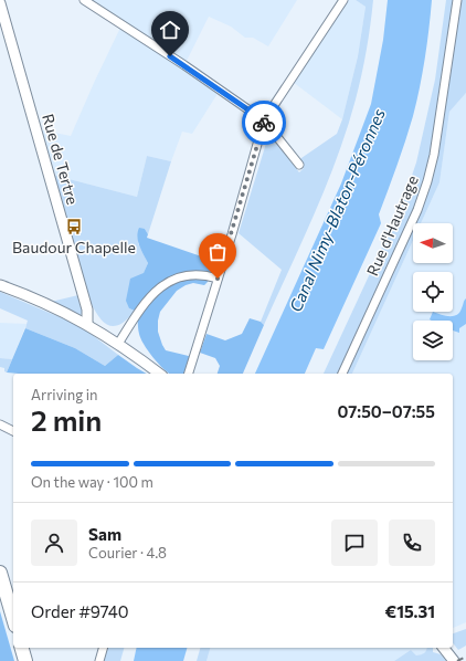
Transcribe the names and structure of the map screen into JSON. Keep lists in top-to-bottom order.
{
  "streets": {
    "street": ["Rue de Tertre", "Rue d'Hautrage"]
  },
  "water": ["Canal Nimy-Blaton-Péronnes"],
  "places": {
    "bus stop": ["Baudour Chapelle"]
  },
  "north": "left",
  "page": {
    "heading": ["2 min", "Arriving in", "07:50–07:55"],
    "panel": [
      "Sam",
      "Courier · 4.8",
      "Order #9740",
      "€15.31"
    ],
    "bar": "On the way · 100 m"
  }
}
